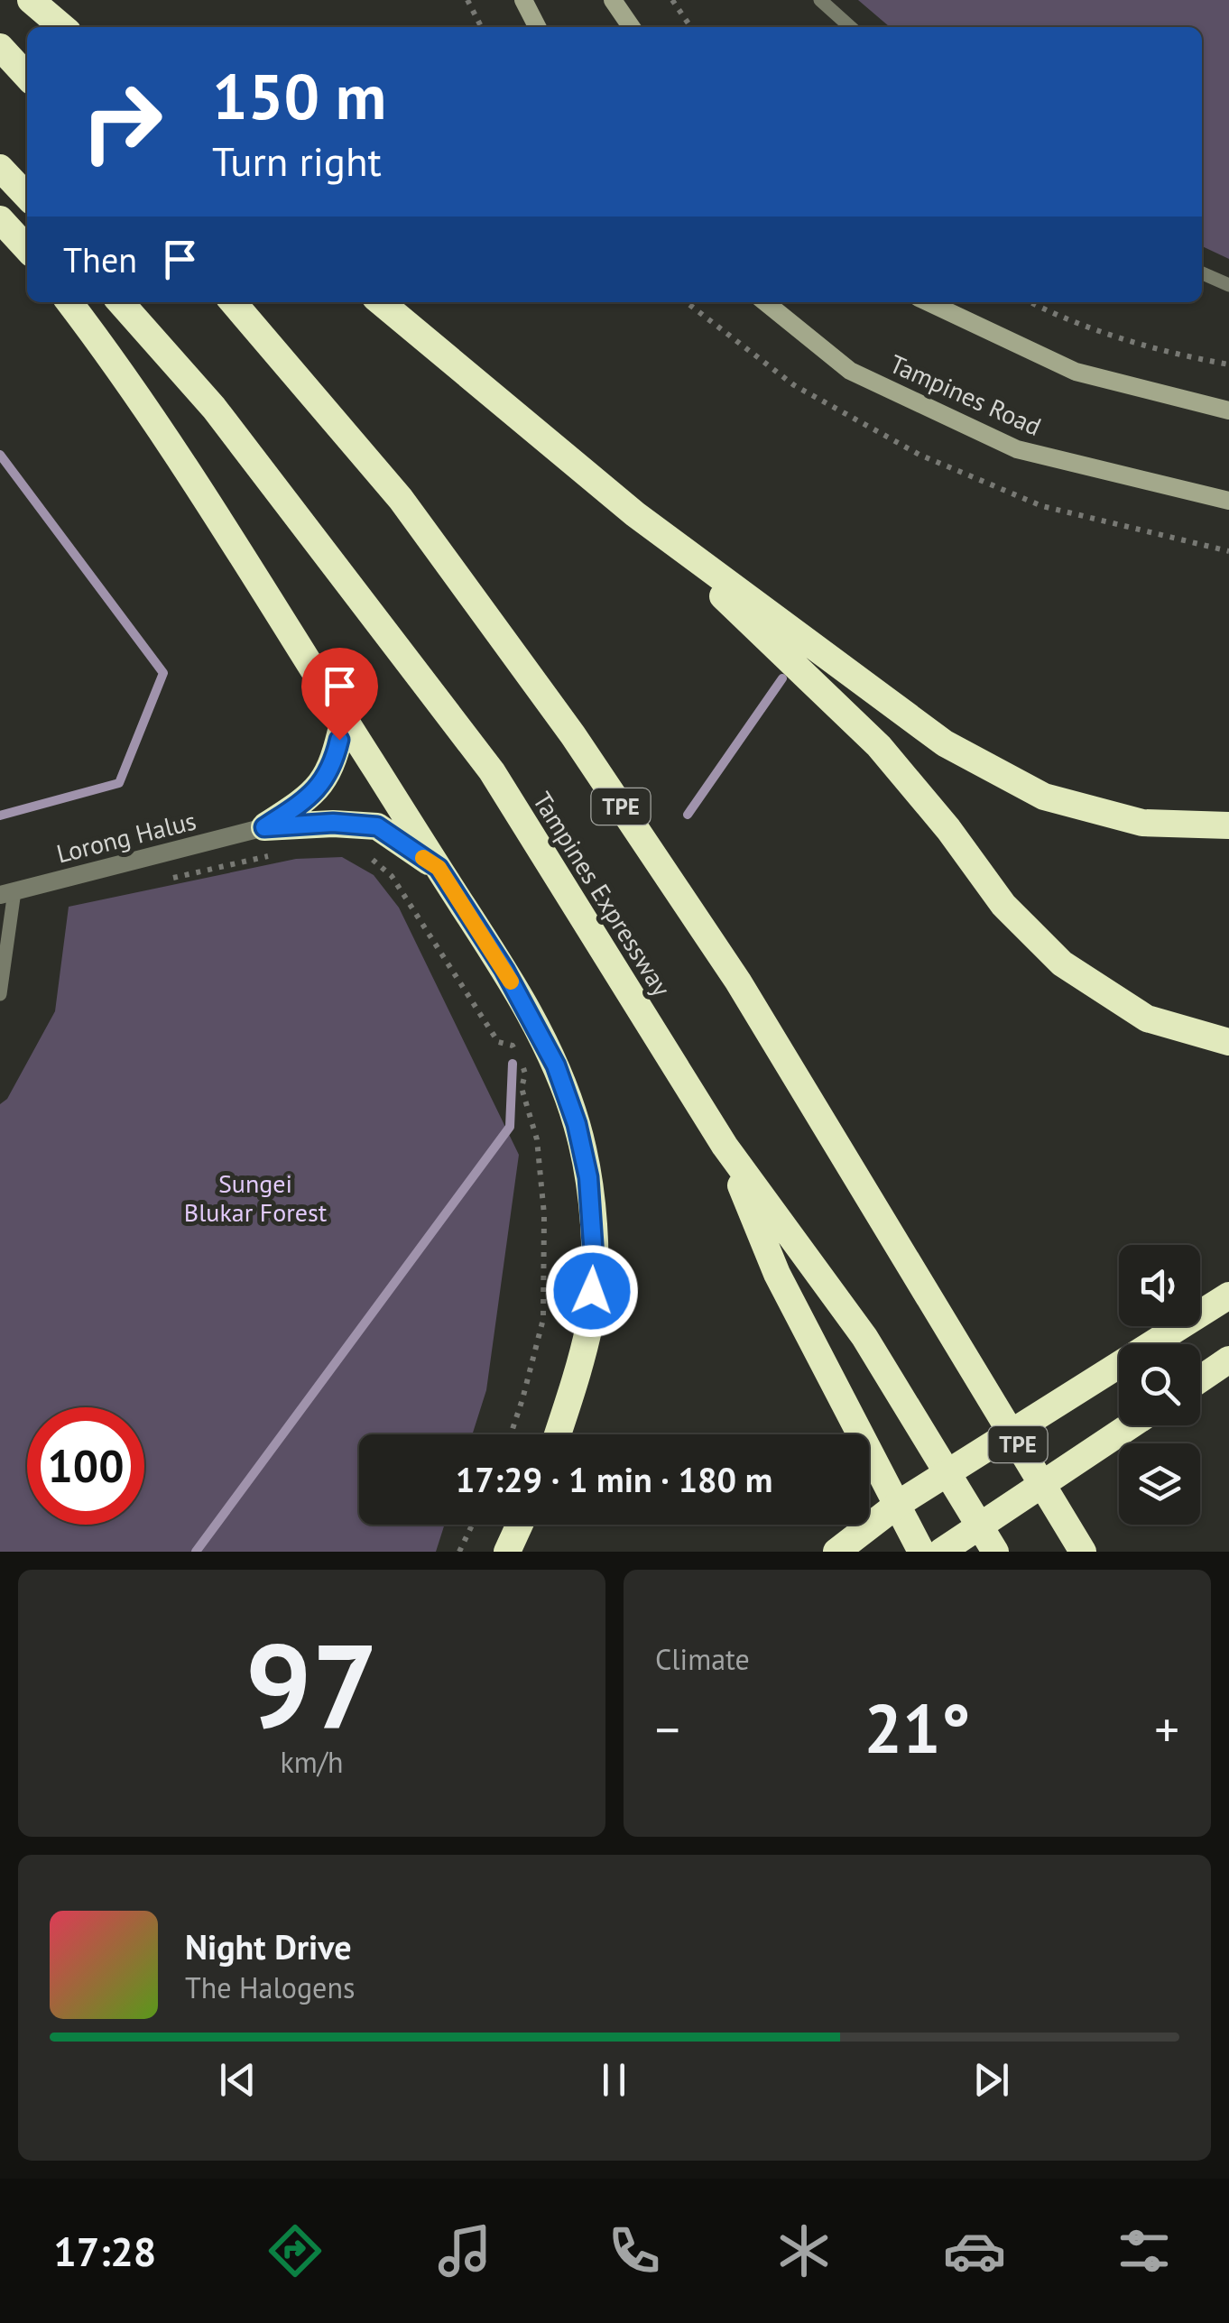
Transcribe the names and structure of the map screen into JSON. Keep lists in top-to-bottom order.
{
  "streets": {
    "highway": ["TPE", "Tampines Expressway"],
    "main road": ["Tampines Road"],
    "street": ["Lorong Halus"]
  },
  "parks": ["Sungei Blukar Forest"],
  "page": {
    "turn": ["150 m", "Turn right"],
    "then": "Then",
    "limit": "100",
    "trip": "17:29 · 1 min · 180 m",
    "tile": [
      ["97", "km/h"],
      "Climate"
    ],
    "heat": ["−", "21°", "+"],
    "song": ["Night Drive", "The Halogens"],
    "tabs": "17:28"
  }
}
